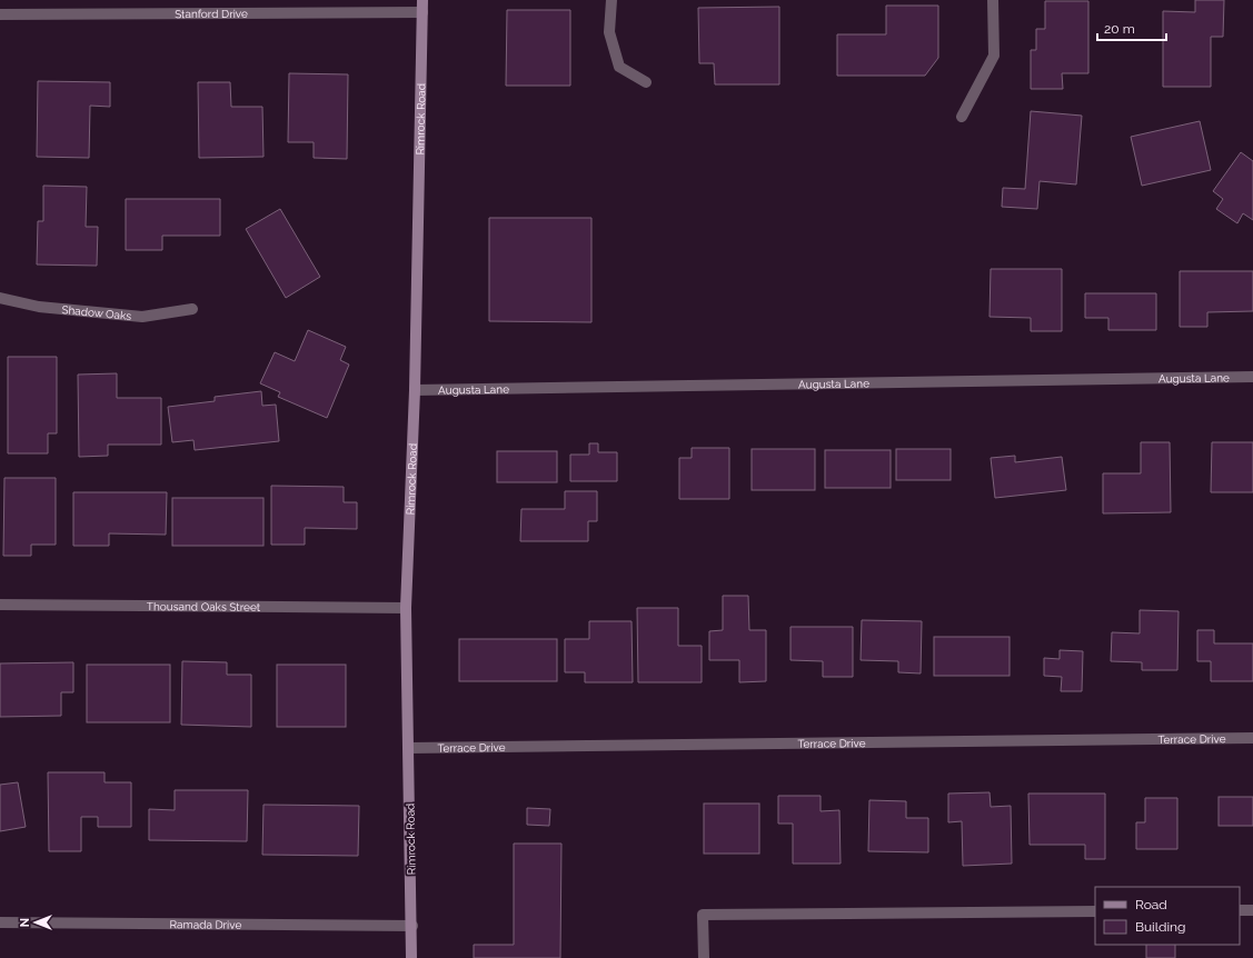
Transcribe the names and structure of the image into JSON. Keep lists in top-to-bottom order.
{
  "streets": {
    "main road": ["Rimrock Road"],
    "street": [
      "Stanford Drive",
      "Shadow Oaks",
      "Augusta Lane",
      "Thousand Oaks Street",
      "Terrace Drive",
      "Ramada Drive"
    ]
  },
  "crossings": [
    ["Stanford Drive", "Rimrock Road"],
    ["Rimrock Road", "Augusta Lane"],
    ["Rimrock Road", "Thousand Oaks Street"],
    ["Rimrock Road", "Terrace Drive"],
    ["Rimrock Road", "Ramada Drive"]
  ],
  "legend": ["Road", "Building"],
  "scale_bar": "20 m",
  "north": "left"
}
